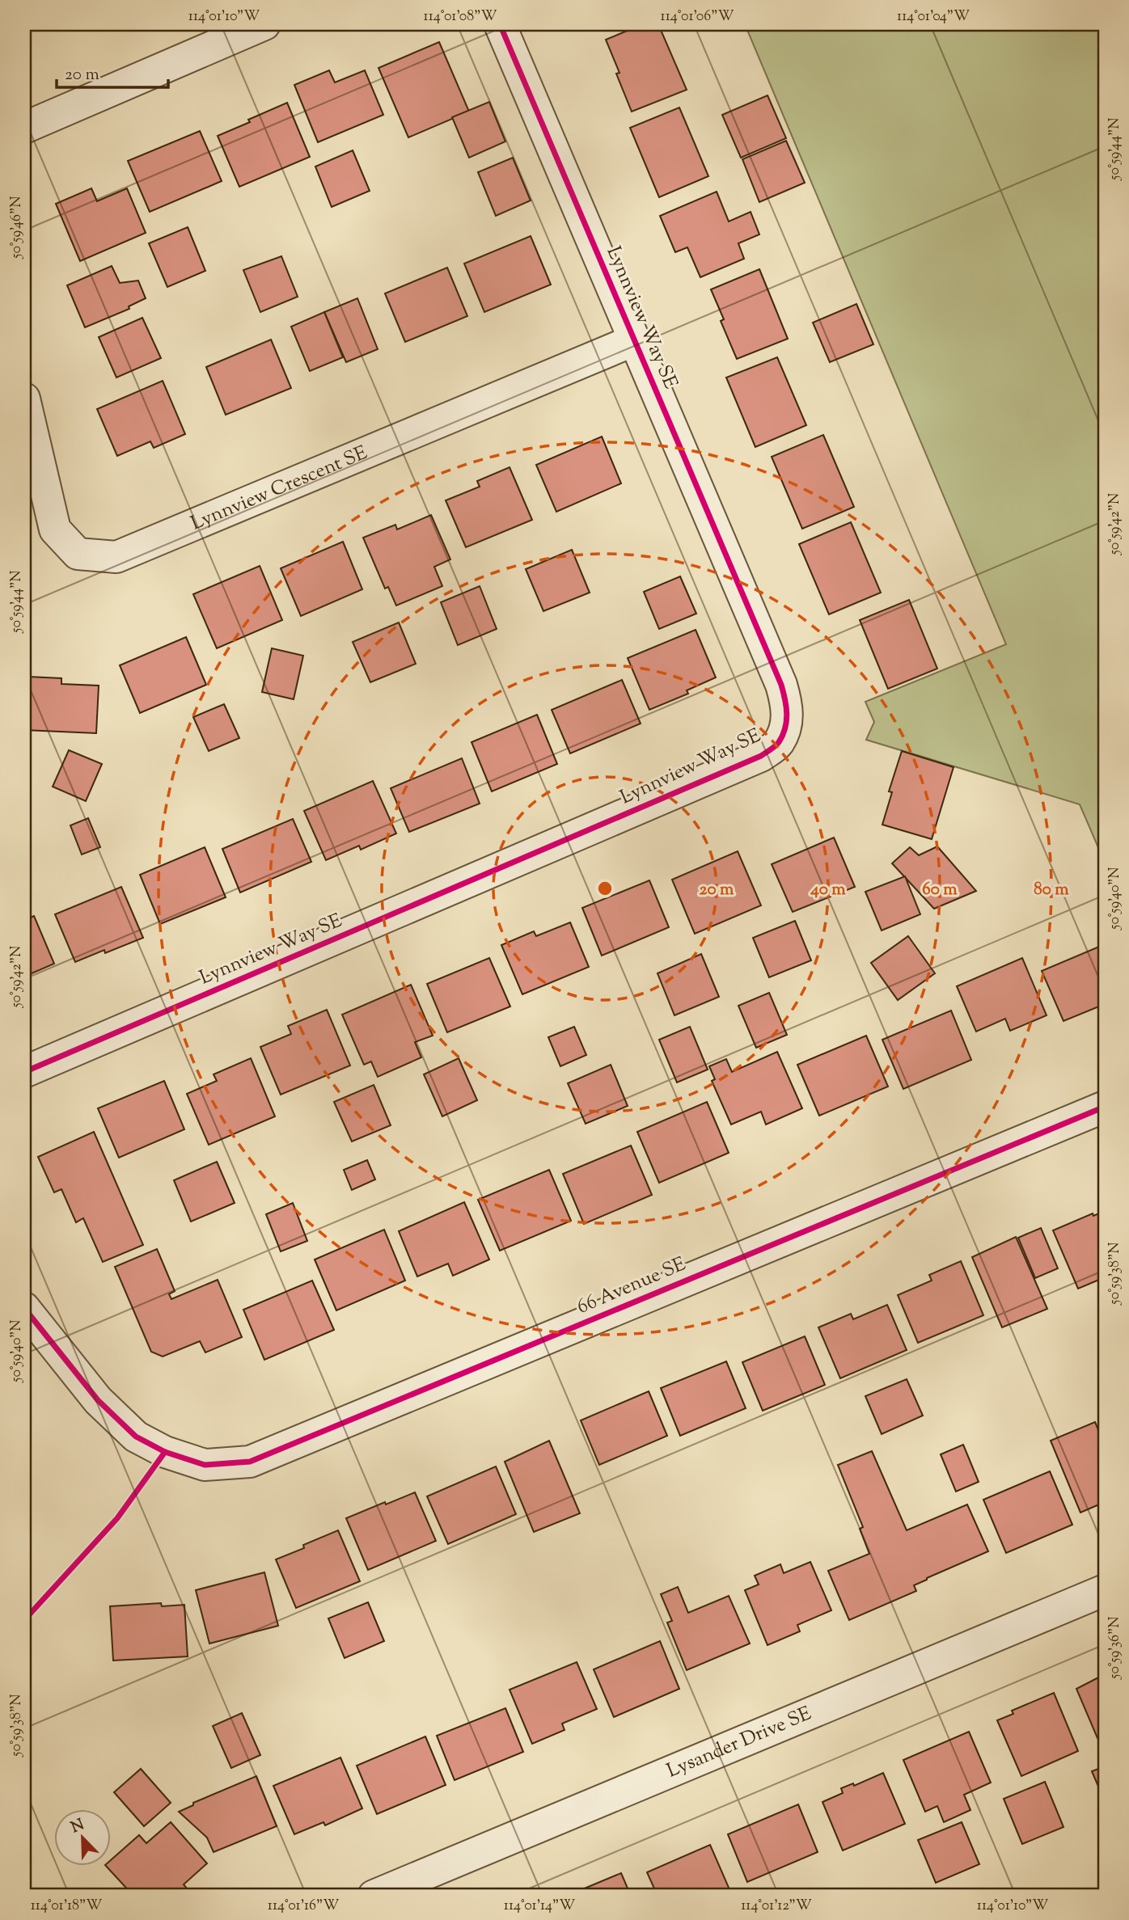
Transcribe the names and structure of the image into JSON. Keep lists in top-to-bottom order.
{
  "streets": {
    "street": [
      "Lynnview Way SE",
      "Lynnview Crescent SE",
      "66 Avenue SE",
      "Lysander Drive SE"
    ]
  },
  "crossings": [
    ["Lynnview Way SE", "Lynnview Crescent SE"]
  ],
  "scale_bar": "20 m",
  "north": "top left",
  "coordinates": [
    "114°01'10\"W",
    "114°01'08\"W",
    "114°01'06\"W",
    "114°01'04\"W",
    "50°59'44\"N",
    "50°59'46\"N",
    "50°59'42\"N",
    "50°59'40\"N",
    "50°59'38\"N",
    "50°59'36\"N",
    "114°01'18\"W",
    "114°01'16\"W",
    "114°01'14\"W",
    "114°01'12\"W"
  ],
  "rings": [
    "20 m",
    "40 m",
    "60 m",
    "80 m"
  ]
}
